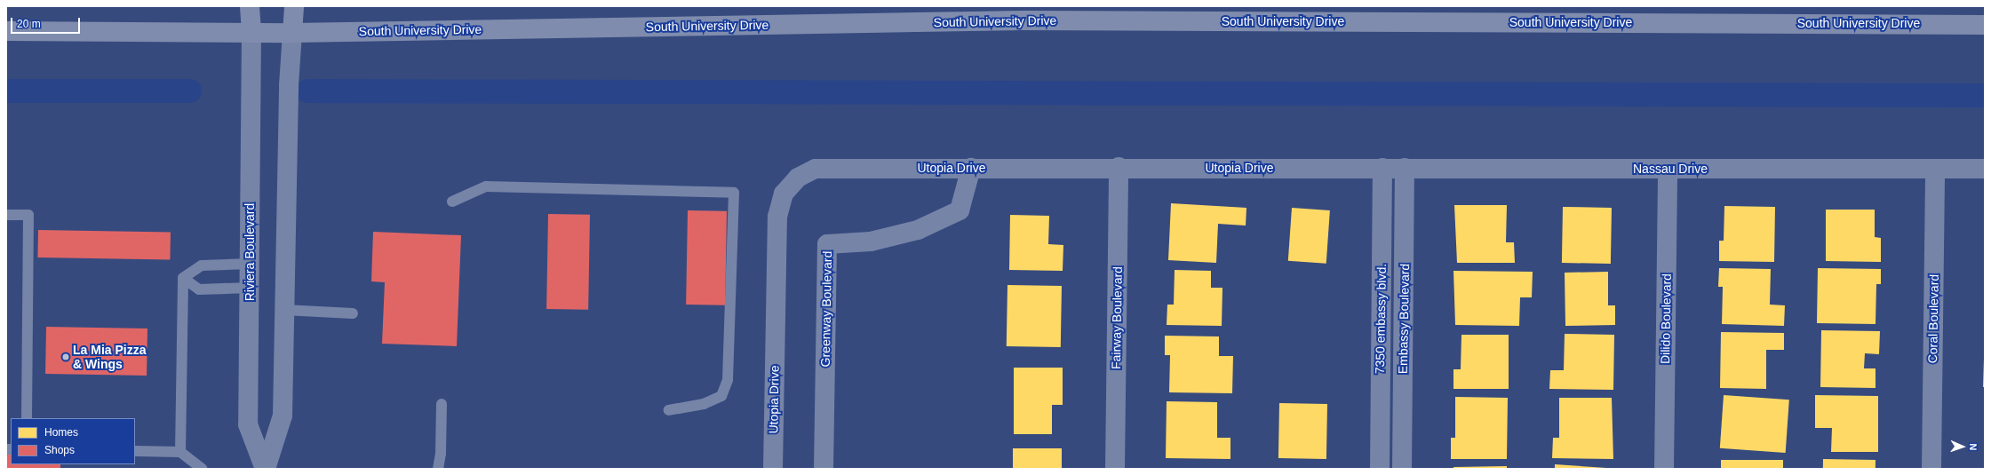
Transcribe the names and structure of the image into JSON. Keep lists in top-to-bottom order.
{
  "streets": {
    "main road": ["South University Drive"],
    "street": [
      "Utopia Drive",
      "Nassau Drive",
      "Riviera Boulevard",
      "Greenway Boulevard",
      "Fairway Boulevard",
      "7350 embassy blvd.",
      "Embassy Boulevard",
      "Dilido Boulevard",
      "Coral Boulevard"
    ]
  },
  "crossings": [
    ["South University Drive", "Riviera Boulevard"],
    ["Utopia Drive", "Nassau Drive"],
    ["Utopia Drive", "Greenway Boulevard"],
    ["Utopia Drive", "Fairway Boulevard"],
    ["Utopia Drive", "7350 embassy blvd."],
    ["Utopia Drive", "Embassy Boulevard"],
    ["Nassau Drive", "Embassy Boulevard"],
    ["Nassau Drive", "Dilido Boulevard"],
    ["Nassau Drive", "Coral Boulevard"]
  ],
  "places": ["La Mia Pizza & Wings"],
  "legend": ["Homes", "Shops"],
  "scale_bar": "20 m",
  "north": "right"
}
